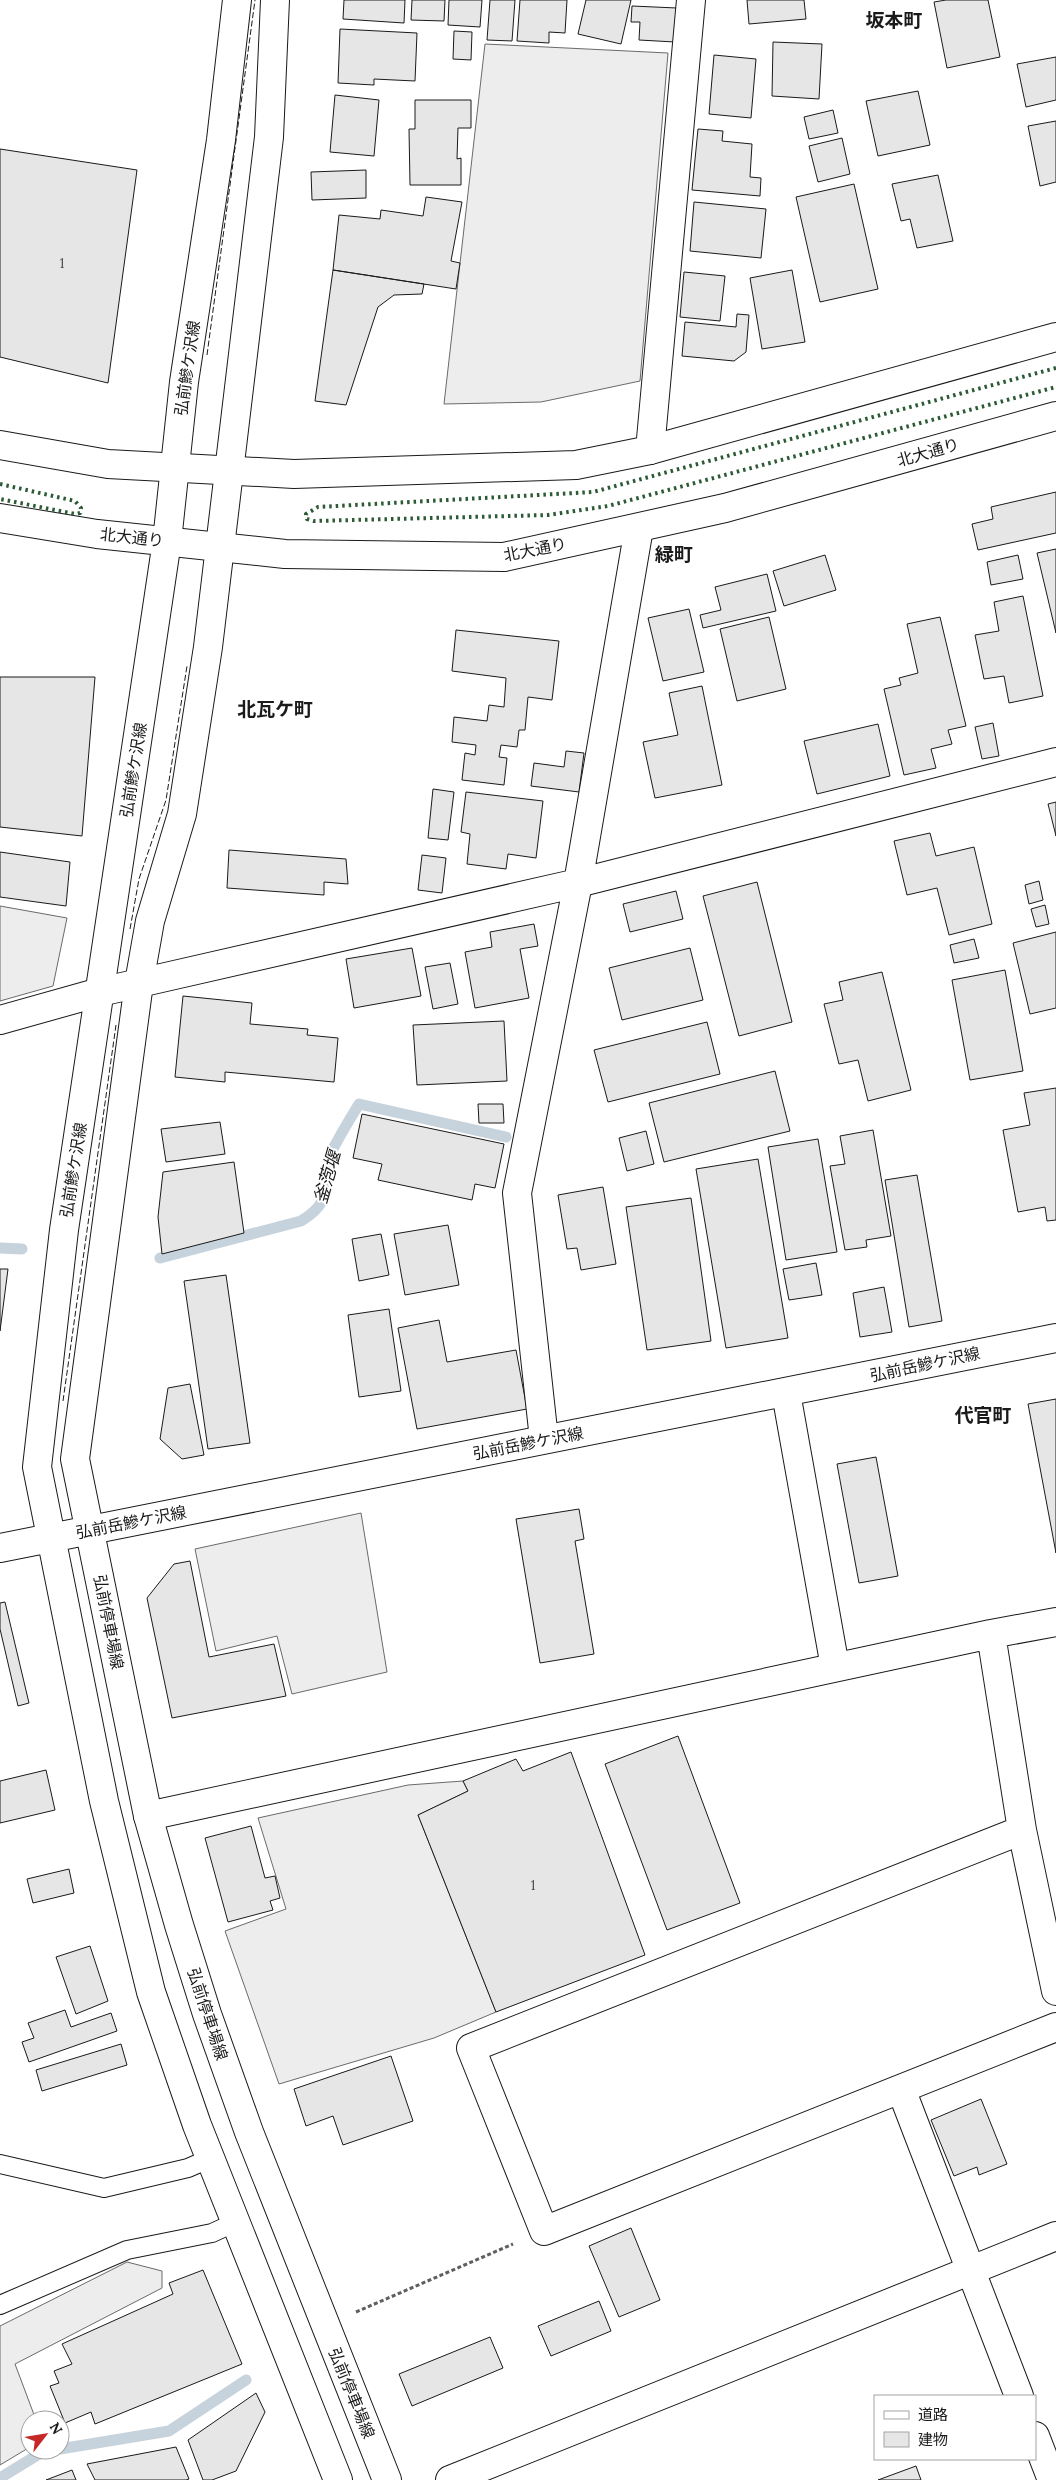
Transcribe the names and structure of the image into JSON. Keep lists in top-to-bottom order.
{
  "streets": {
    "street": [
      "弘前鰺ケ沢線",
      "北大通り",
      "弘前岳鰺ケ沢線",
      "弘前停車場線"
    ]
  },
  "crossings": [
    ["弘前鰺ケ沢線", "北大通り"],
    ["弘前鰺ケ沢線", "弘前岳鰺ケ沢線"],
    ["弘前岳鰺ケ沢線", "弘前停車場線"]
  ],
  "districts": [
    "坂本町",
    "緑町",
    "北瓦ケ町",
    "代官町"
  ],
  "water": ["釜萢堰"],
  "house_numbers": ["1", "1"],
  "legend": ["道路", "建物"],
  "north": "top right"
}
